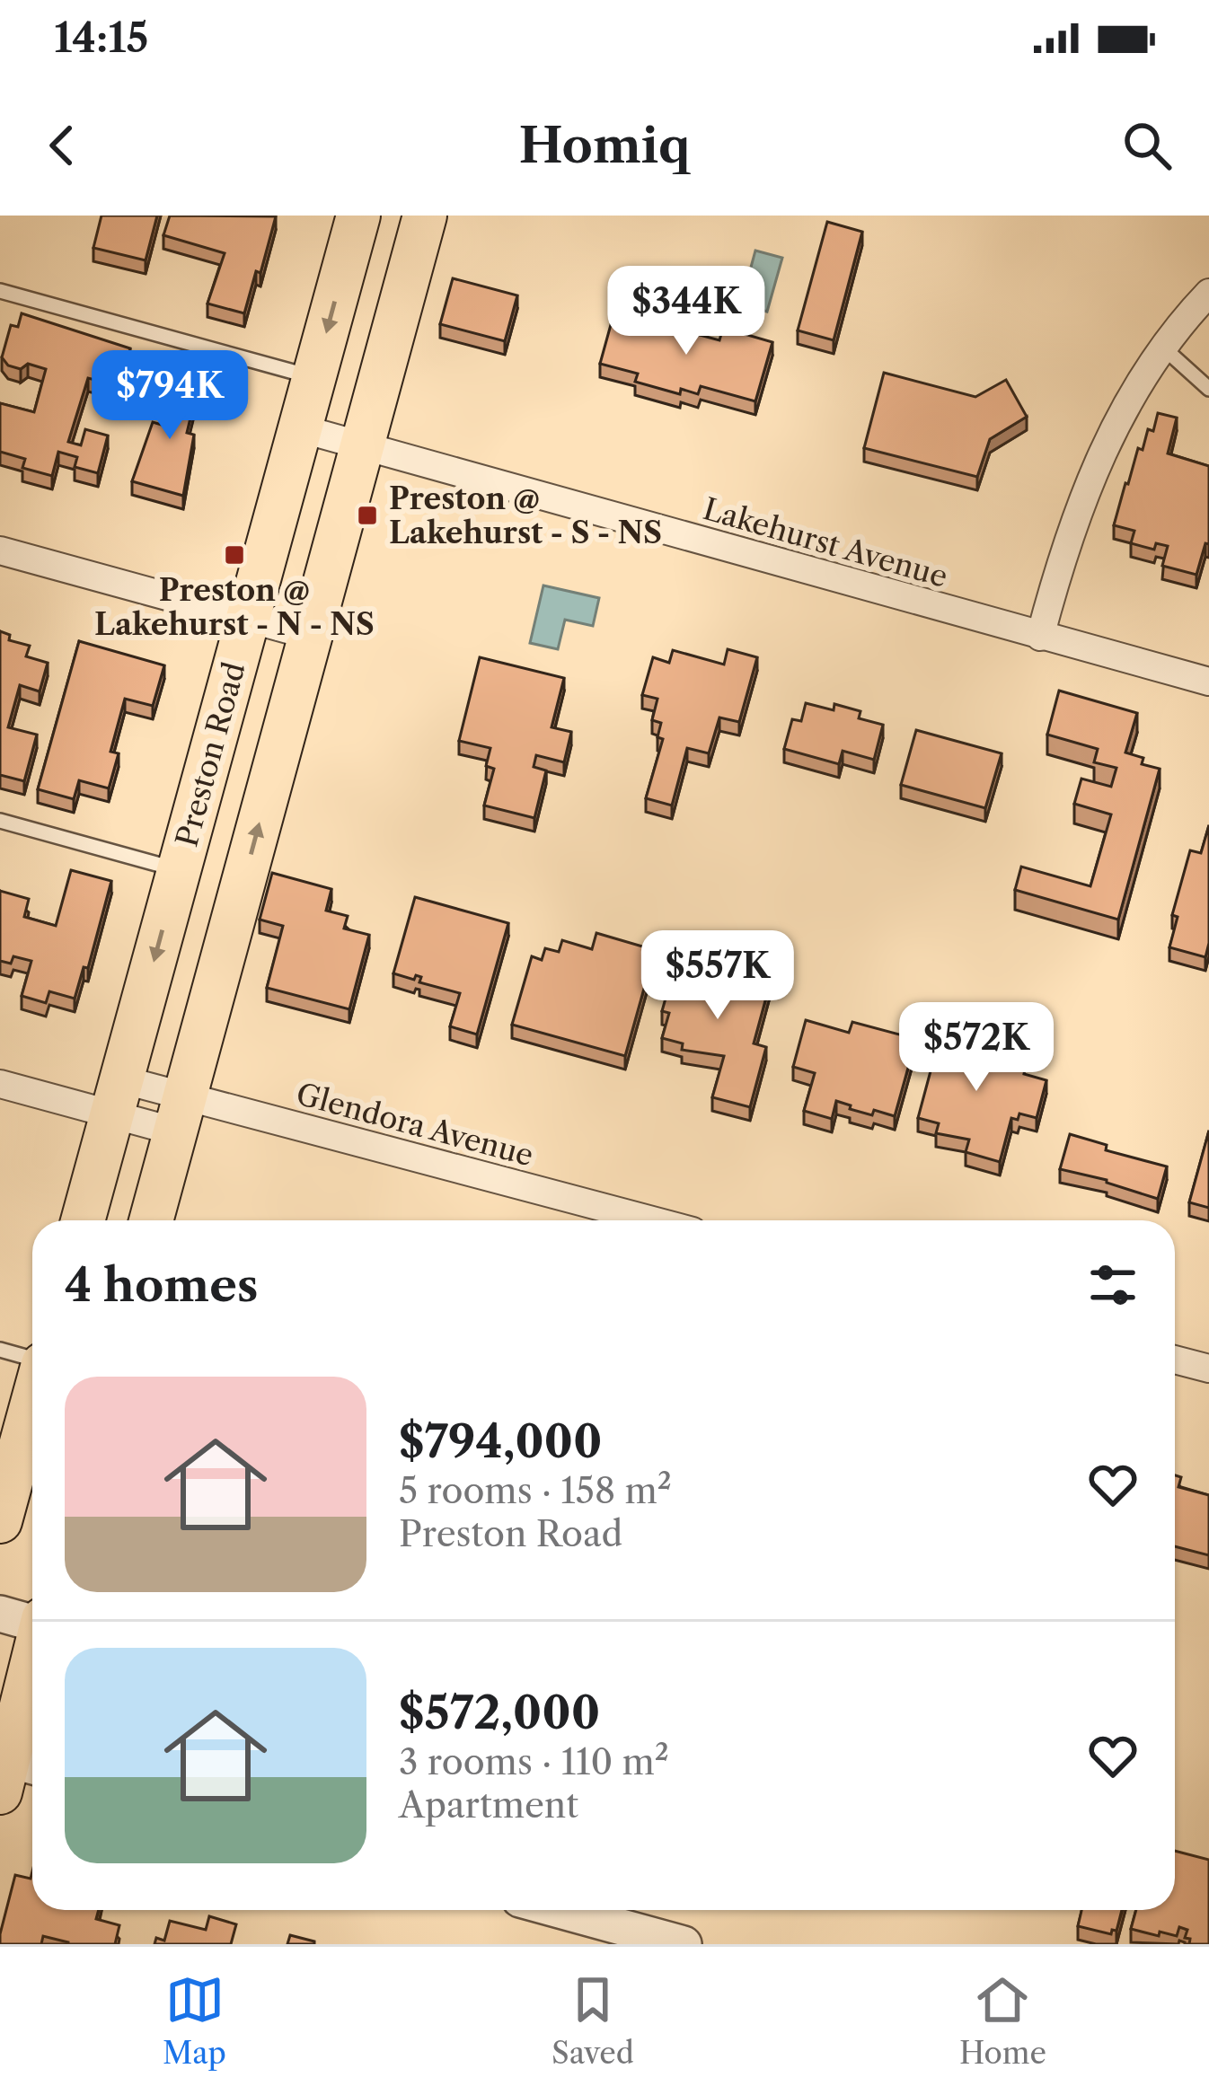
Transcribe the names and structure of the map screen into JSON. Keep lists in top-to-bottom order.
{
  "streets": {
    "main road": ["Preston Road"],
    "street": ["Lakehurst Avenue", "Glendora Avenue"]
  },
  "crossings": [
    ["Lakehurst Avenue", "Preston Road"],
    ["Preston Road", "Glendora Avenue"]
  ],
  "places": {
    "transit": ["Preston @ Lakehurst - S - NS", "Preston @ Lakehurst - N - NS"]
  },
  "page": {
    "status": "14:15",
    "header": "Homiq",
    "price": [
      "$344K",
      "$794K",
      "$557K",
      "$572K"
    ],
    "heading": "4 homes",
    "list": [
      {
        "name": "$794,000",
        "note": "5 rooms · 158 m² · Preston Road"
      },
      {
        "name": "$572,000",
        "note": "3 rooms · 110 m² · Apartment"
      }
    ],
    "tabs": ["Map", "Saved", "Home"]
  }
}
